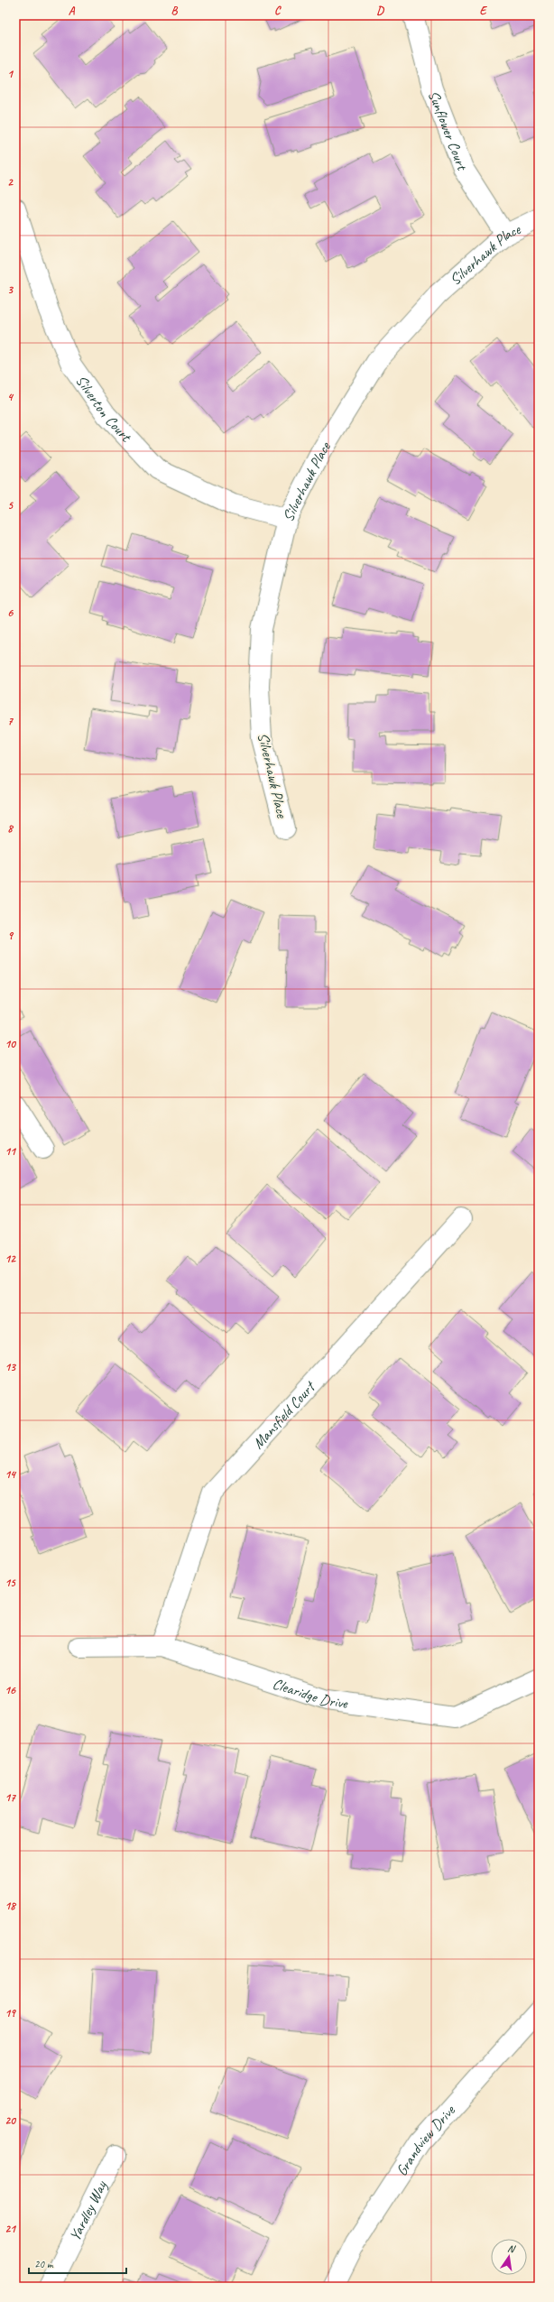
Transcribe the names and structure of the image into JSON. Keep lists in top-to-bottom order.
{
  "streets": {
    "street": [
      "Sunflower Court",
      "Silverhawk Place",
      "Silverton Court",
      "Mansfield Court",
      "Clearidge Drive",
      "Grandview Drive",
      "Yardley Way"
    ]
  },
  "crossings": [
    ["Sunflower Court", "Silverhawk Place"],
    ["Silverhawk Place", "Silverton Court"],
    ["Mansfield Court", "Clearidge Drive"]
  ],
  "scale_bar": "20 m",
  "north": "top",
  "grid": {
    "columns": [
      "A",
      "B",
      "C",
      "D",
      "E"
    ],
    "rows": [
      "1",
      "2",
      "3",
      "4",
      "5",
      "6",
      "7",
      "8",
      "9",
      "10",
      "11",
      "12",
      "13",
      "14",
      "15",
      "16",
      "17",
      "18",
      "19",
      "20",
      "21"
    ]
  }
}
